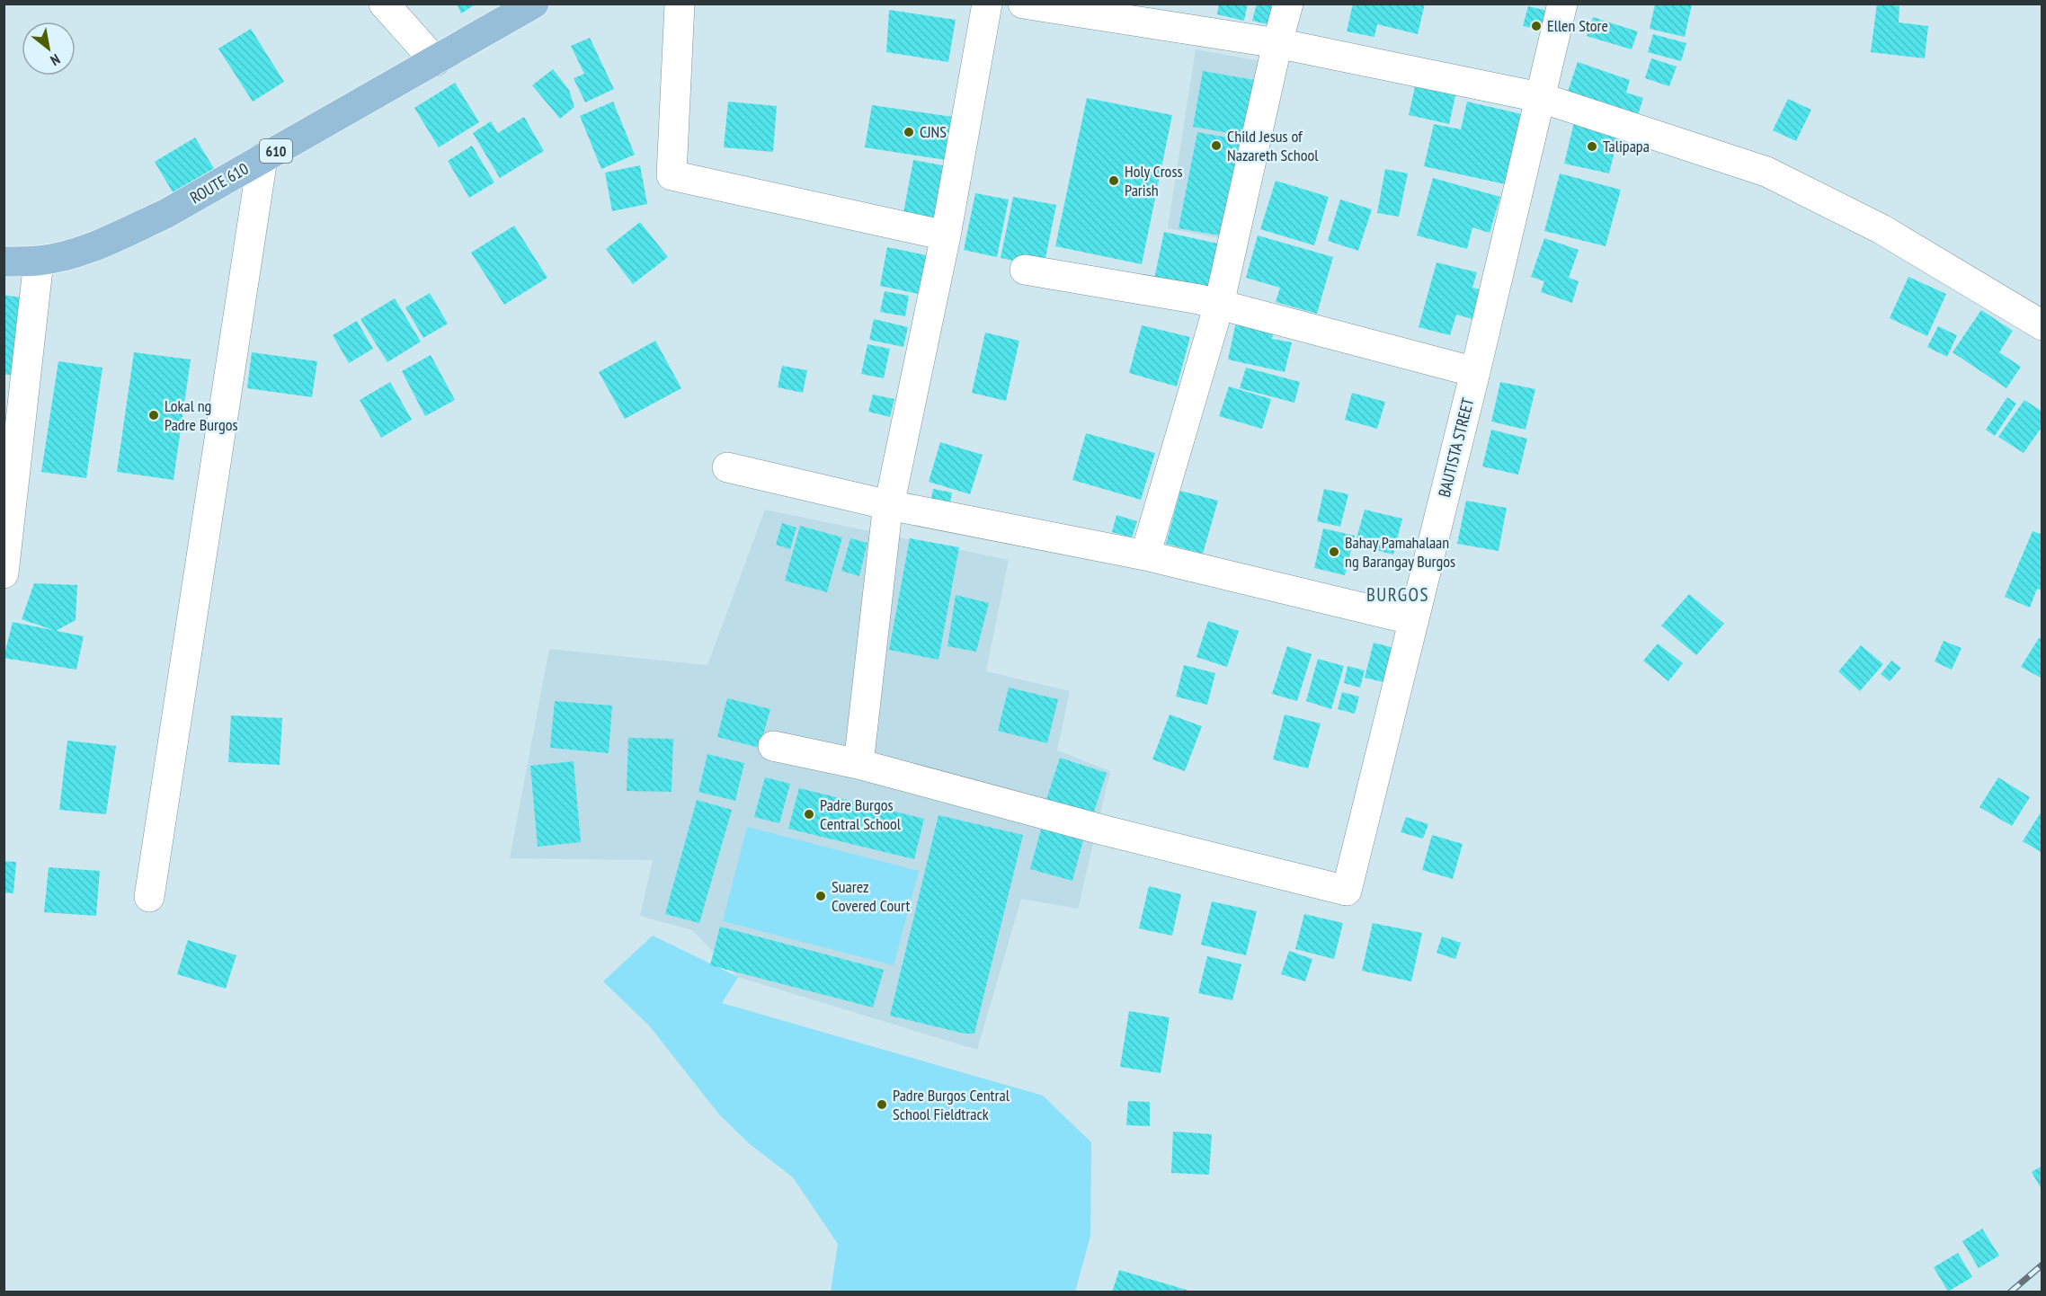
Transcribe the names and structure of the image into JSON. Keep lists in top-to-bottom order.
{
  "streets": {
    "main road": ["610", "ROUTE 610"],
    "street": ["BAUTISTA STREET"]
  },
  "districts": ["BURGOS"],
  "places": [
    "Ellen Store",
    "CJNS",
    "Child Jesus of Nazareth School",
    "Talipapa",
    "Holy Cross Parish",
    "Lokal ng Padre Burgos",
    "Bahay Pamahalaan ng Barangay Burgos",
    "Padre Burgos Central School",
    "Suarez Covered Court",
    "Padre Burgos Central School Fieldtrack"
  ],
  "north": "bottom right"
}
